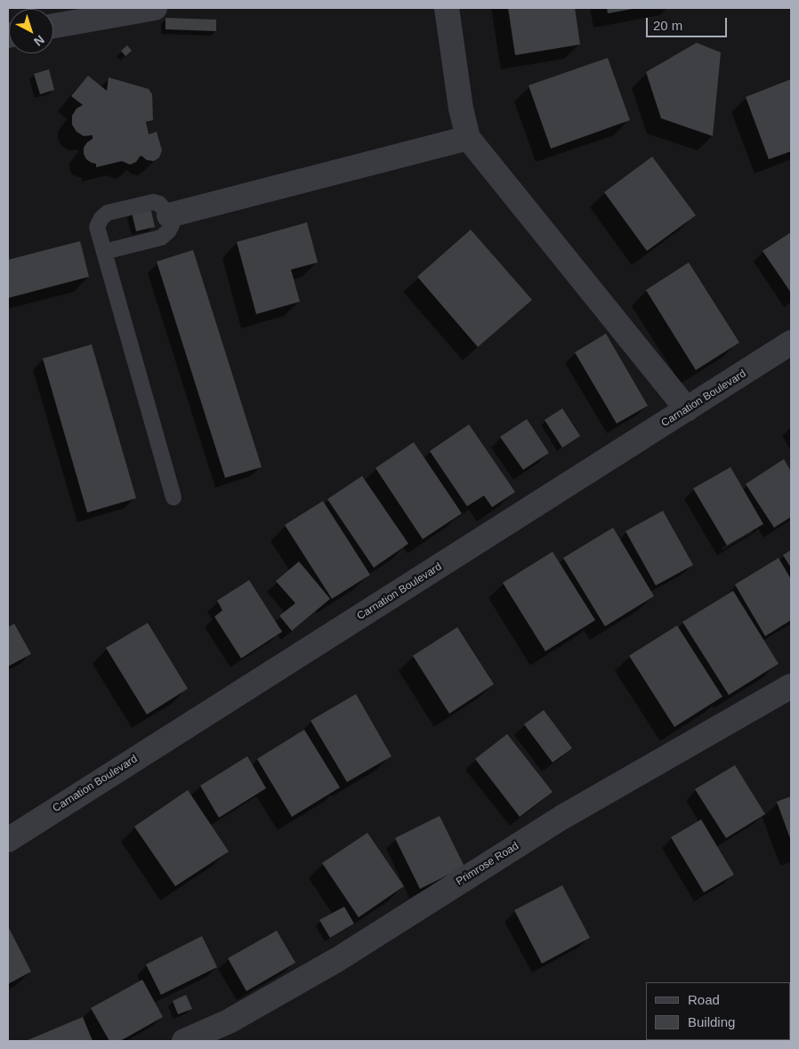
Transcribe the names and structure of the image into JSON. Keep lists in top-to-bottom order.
{
  "streets": {
    "street": ["Carnation Boulevard", "Primrose Road"]
  },
  "legend": ["Road", "Building"],
  "scale_bar": "20 m",
  "north": "bottom right"
}
